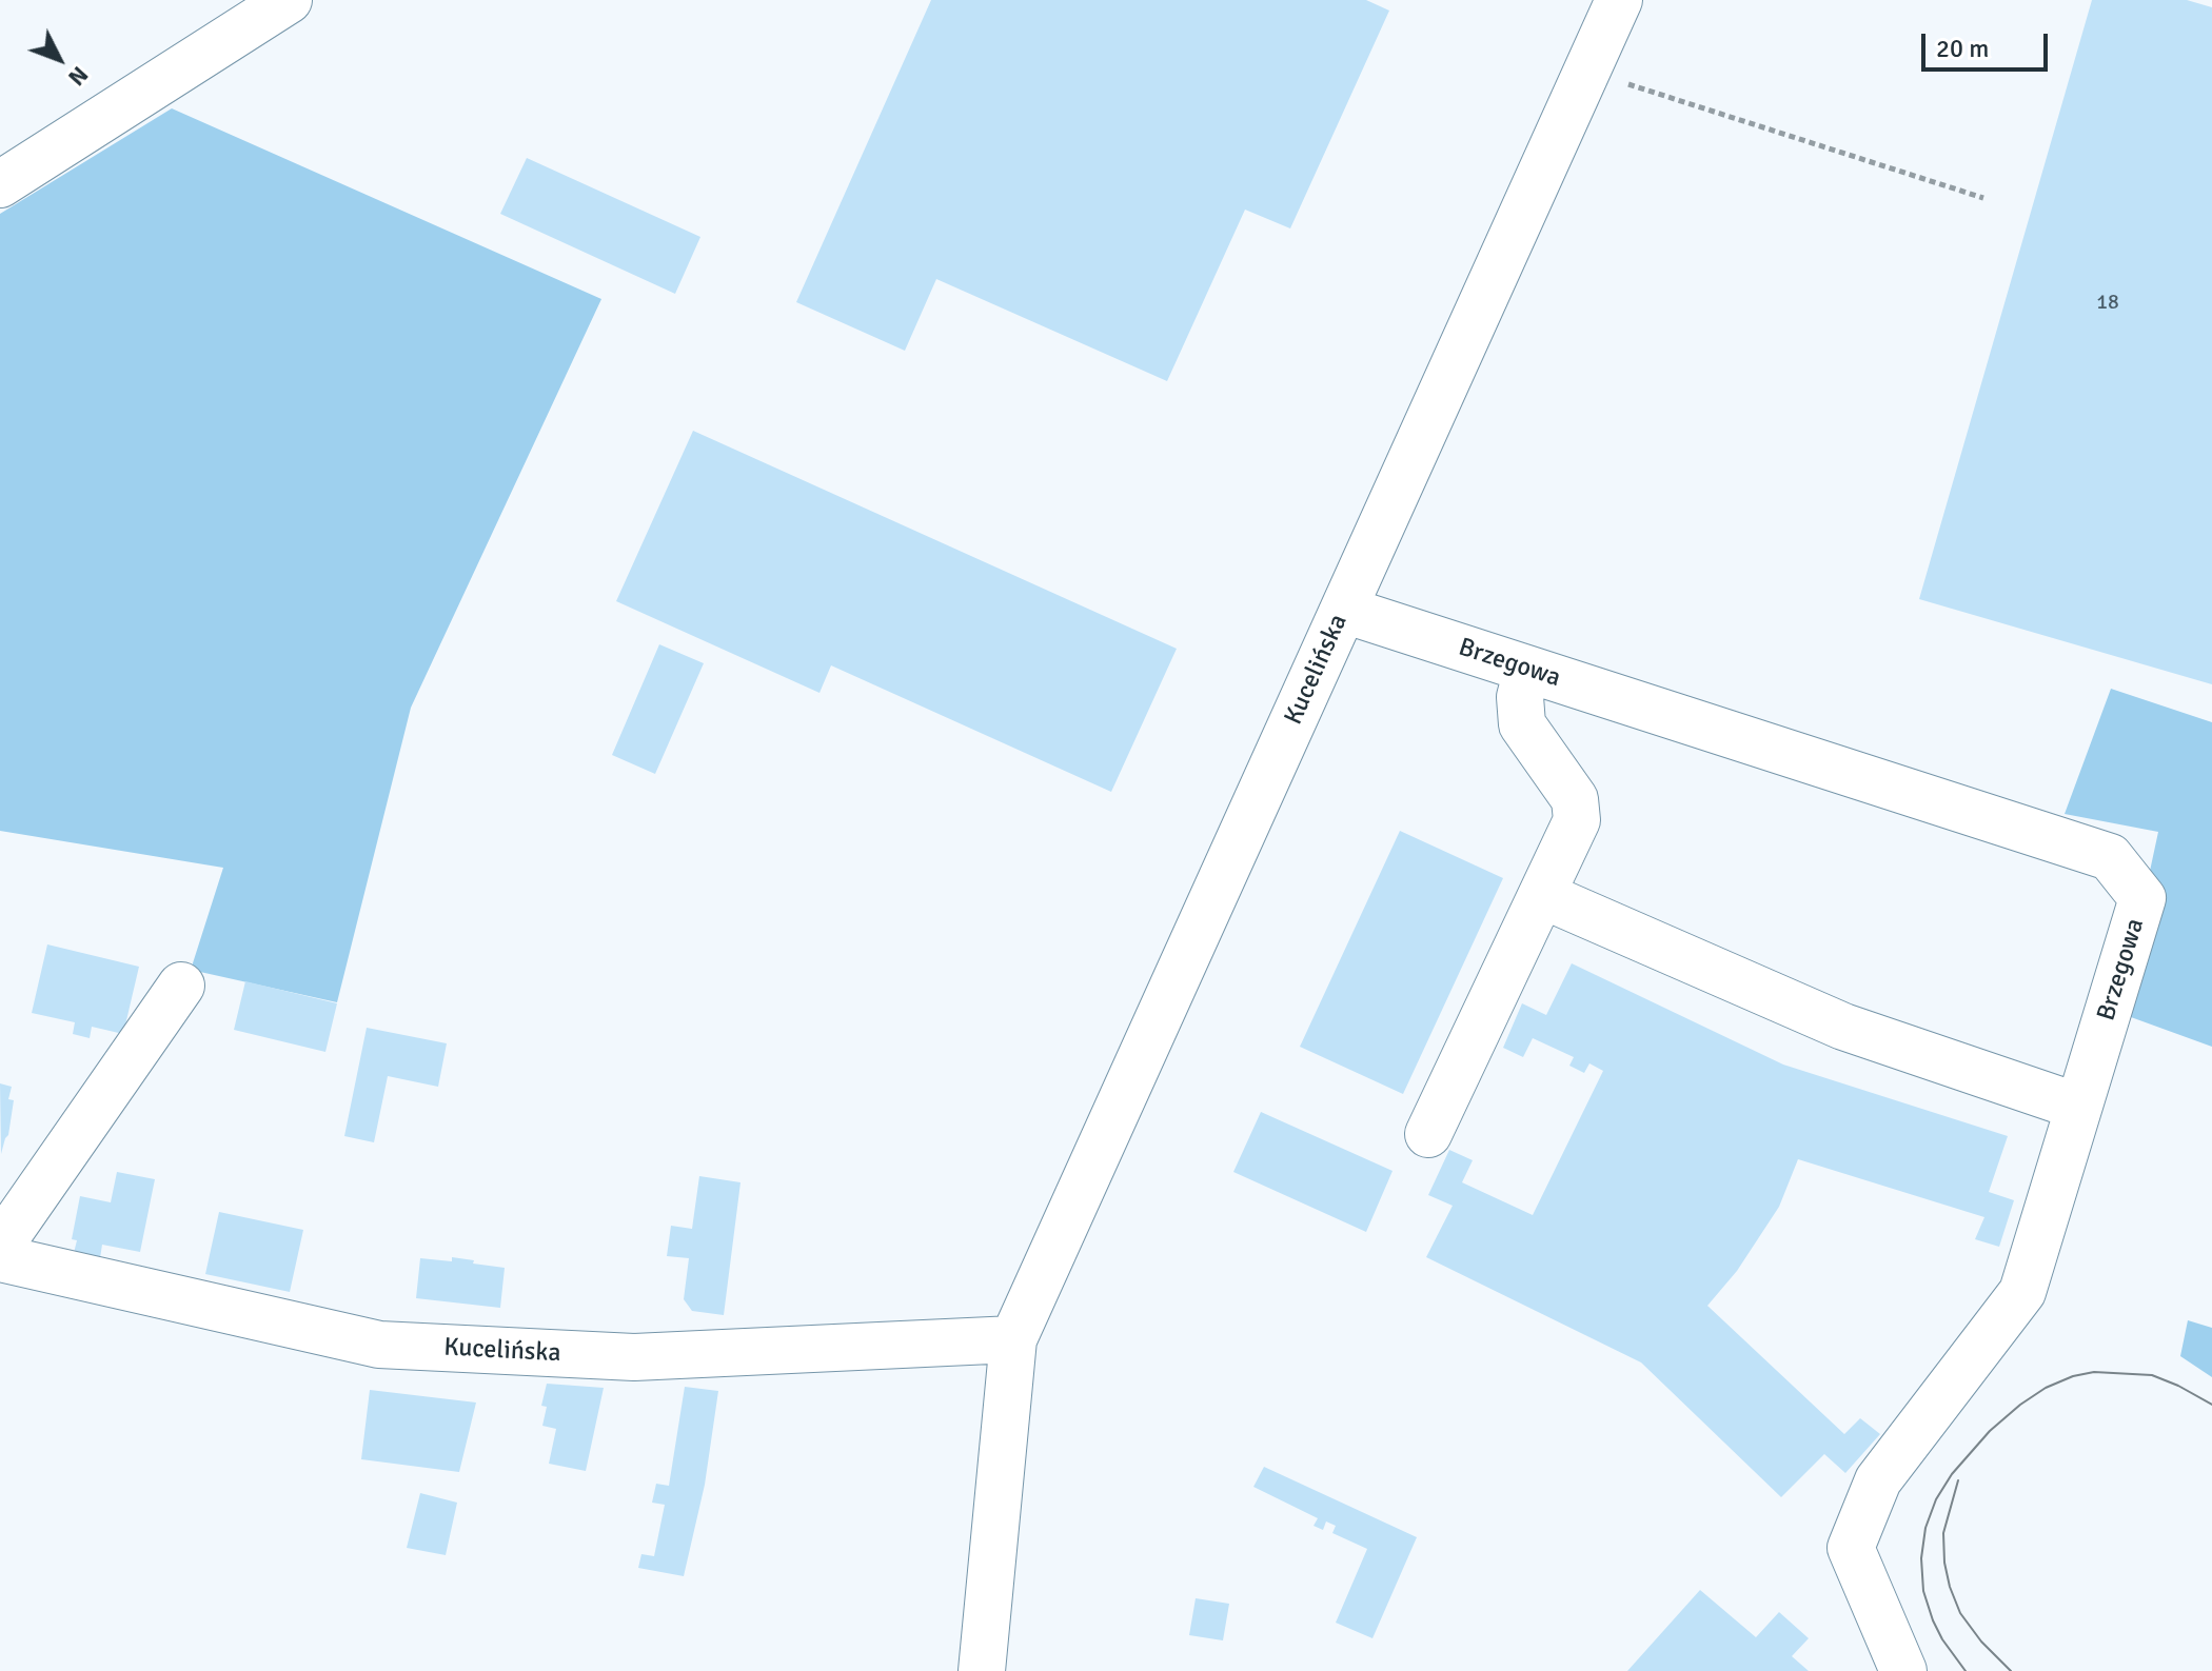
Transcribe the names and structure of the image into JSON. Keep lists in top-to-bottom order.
{
  "streets": {
    "street": ["Brzegowa", "Kucelińska"]
  },
  "crossings": [
    ["Brzegowa", "Kucelińska"]
  ],
  "house_numbers": ["18"],
  "scale_bar": "20 m",
  "north": "bottom right"
}
